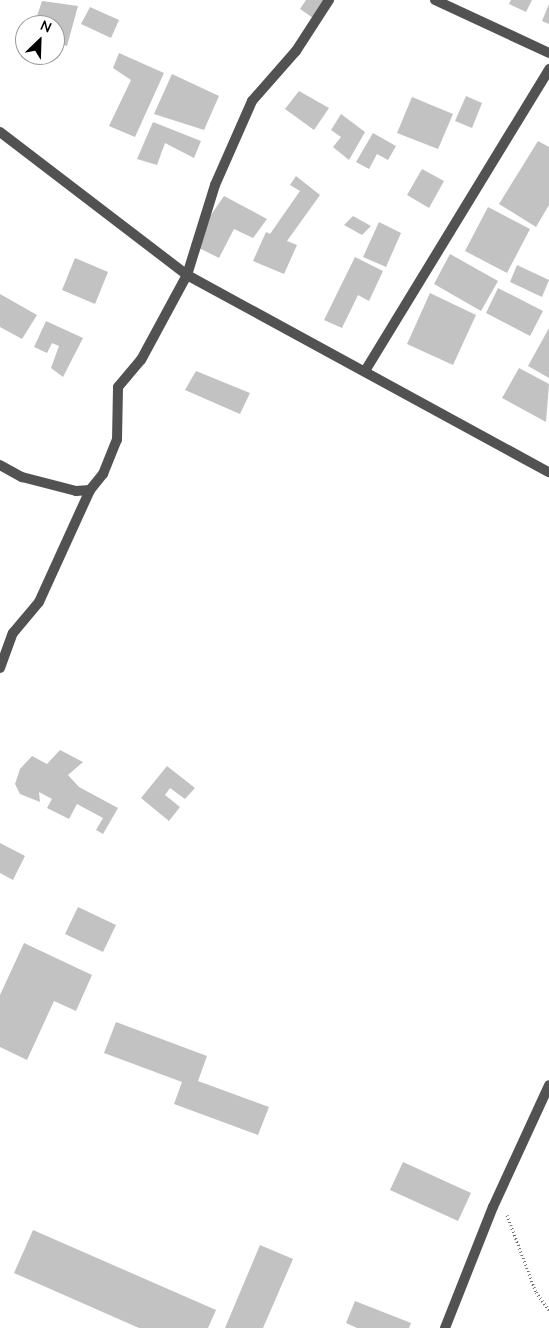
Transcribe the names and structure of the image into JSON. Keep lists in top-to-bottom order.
{
  "north": "top right"
}
